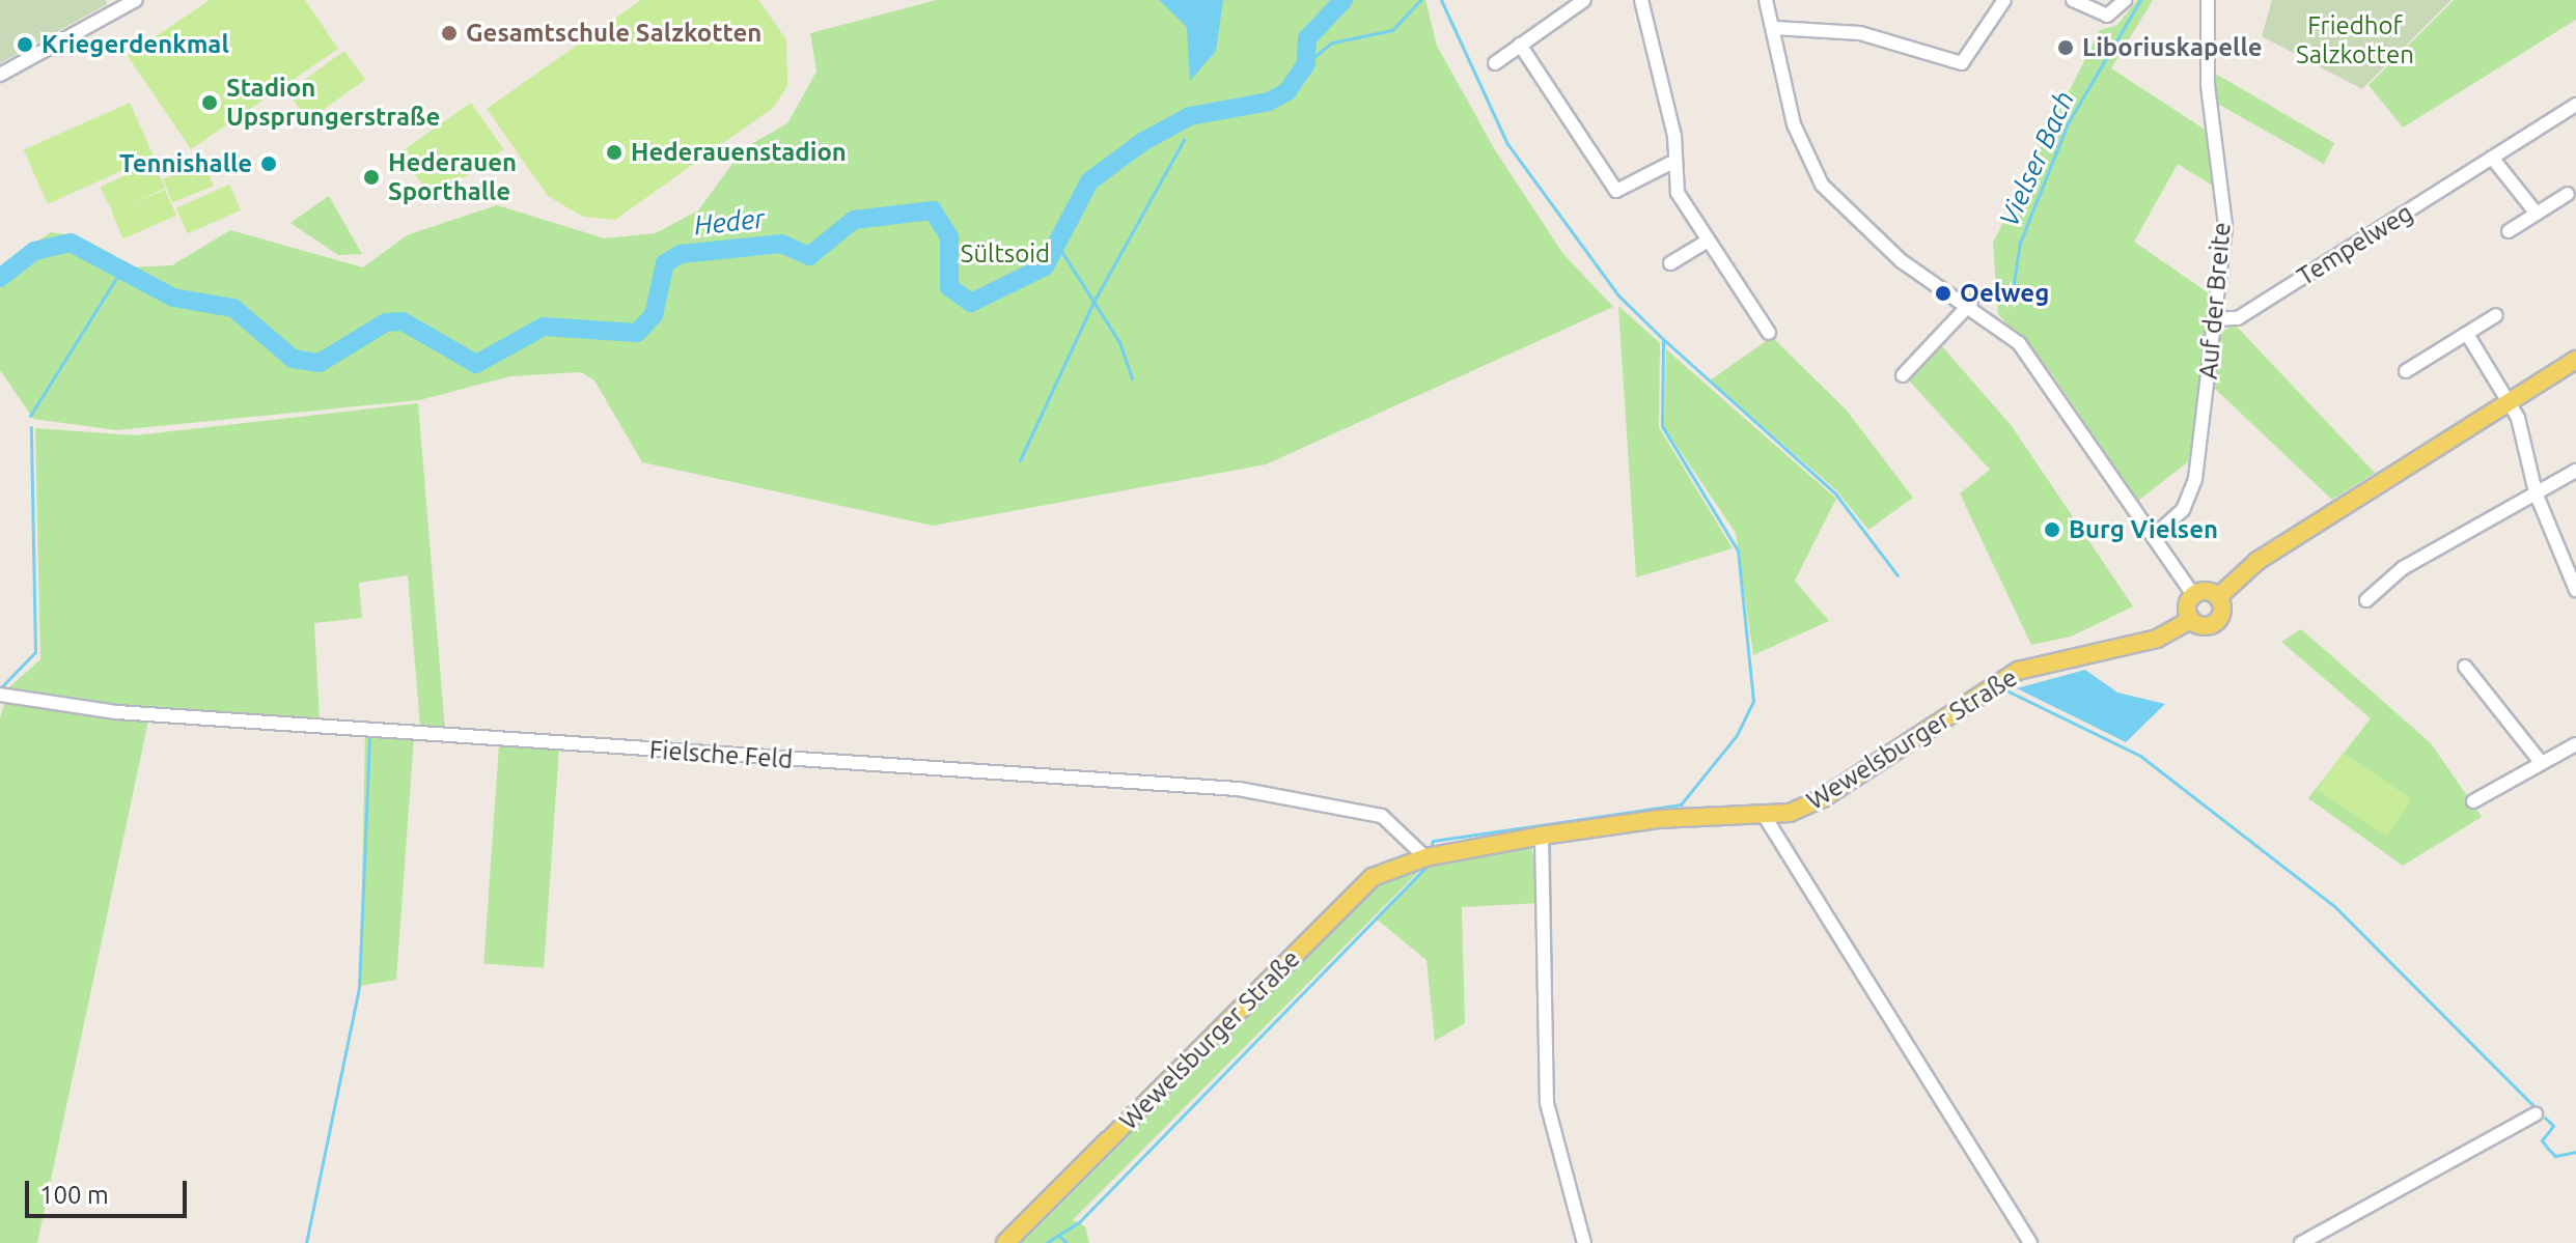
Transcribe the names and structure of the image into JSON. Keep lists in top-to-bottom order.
{
  "streets": {
    "main road": ["Wewelsburger Straße"],
    "street": ["Tempelweg", "Auf der Breite", "Fielsche Feld"]
  },
  "crossings": [
    ["Tempelweg", "Auf der Breite"],
    ["Wewelsburger Straße", "Fielsche Feld"]
  ],
  "water": ["Vielser Bach", "Heder"],
  "parks": ["Friedhof Salzkotten", "Sültsoid"],
  "places": [
    "Gesamtschule Salzkotten",
    "Kriegerdenkmal",
    "Liboriuskapelle",
    "Stadion Upsprungerstraße",
    "Hederauenstadion",
    "Tennishalle",
    "Hederauen Sporthalle",
    "Oelweg",
    "Burg Vielsen"
  ],
  "scale_bar": "100 m"
}
